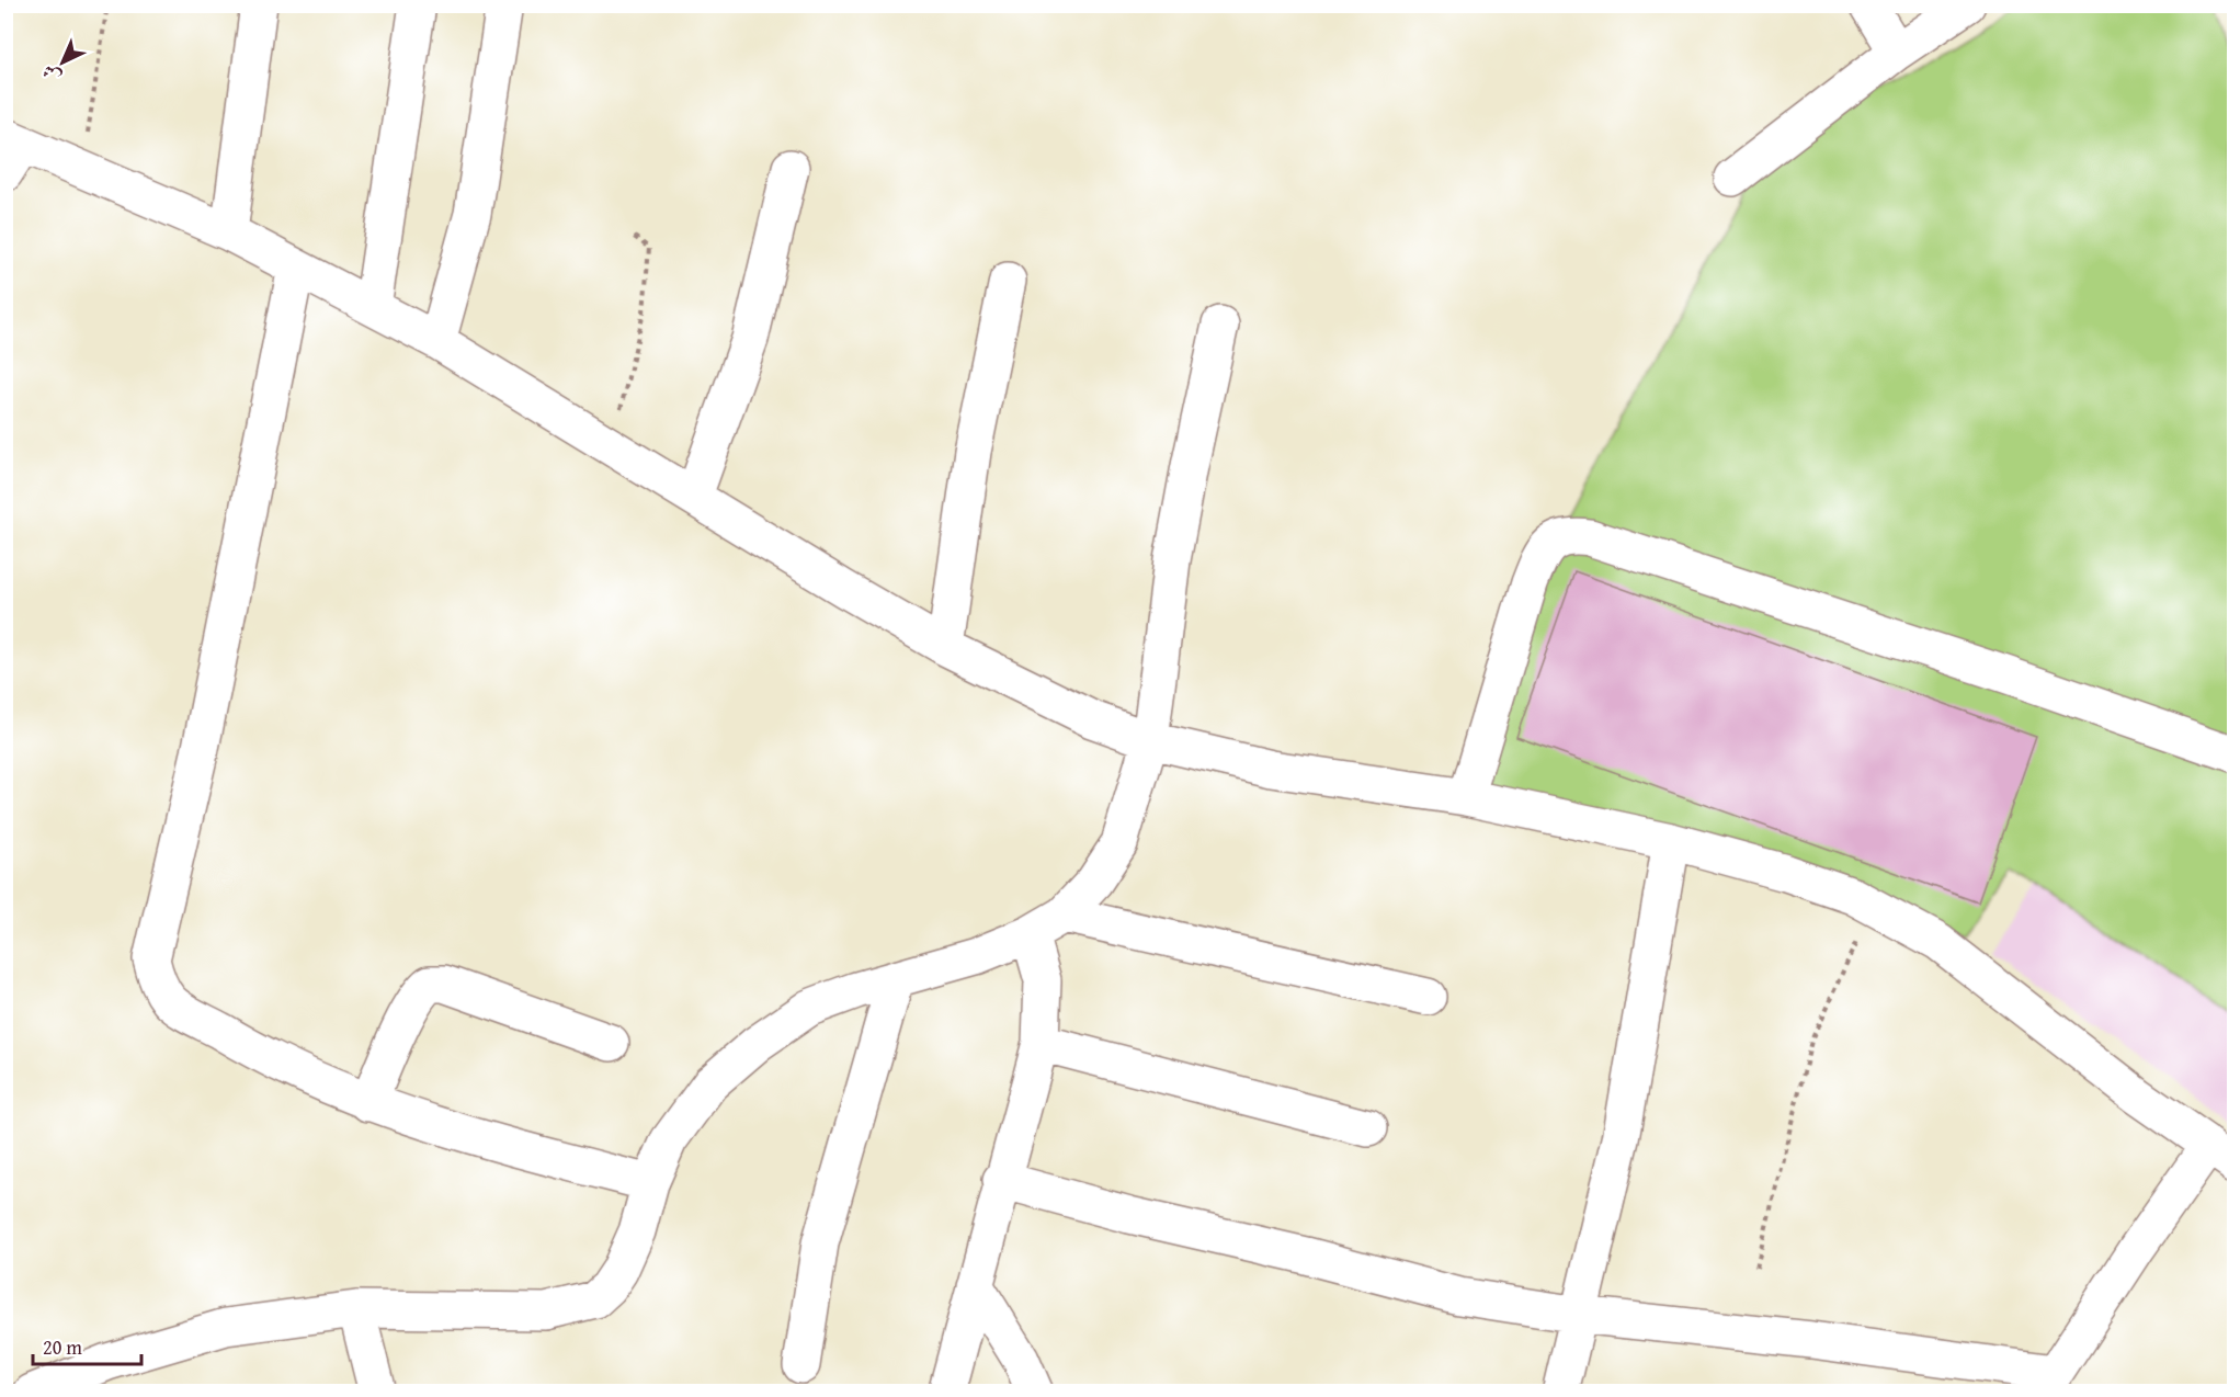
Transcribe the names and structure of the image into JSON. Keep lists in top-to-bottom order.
{
  "scale_bar": "20 m",
  "north": "bottom left"
}
